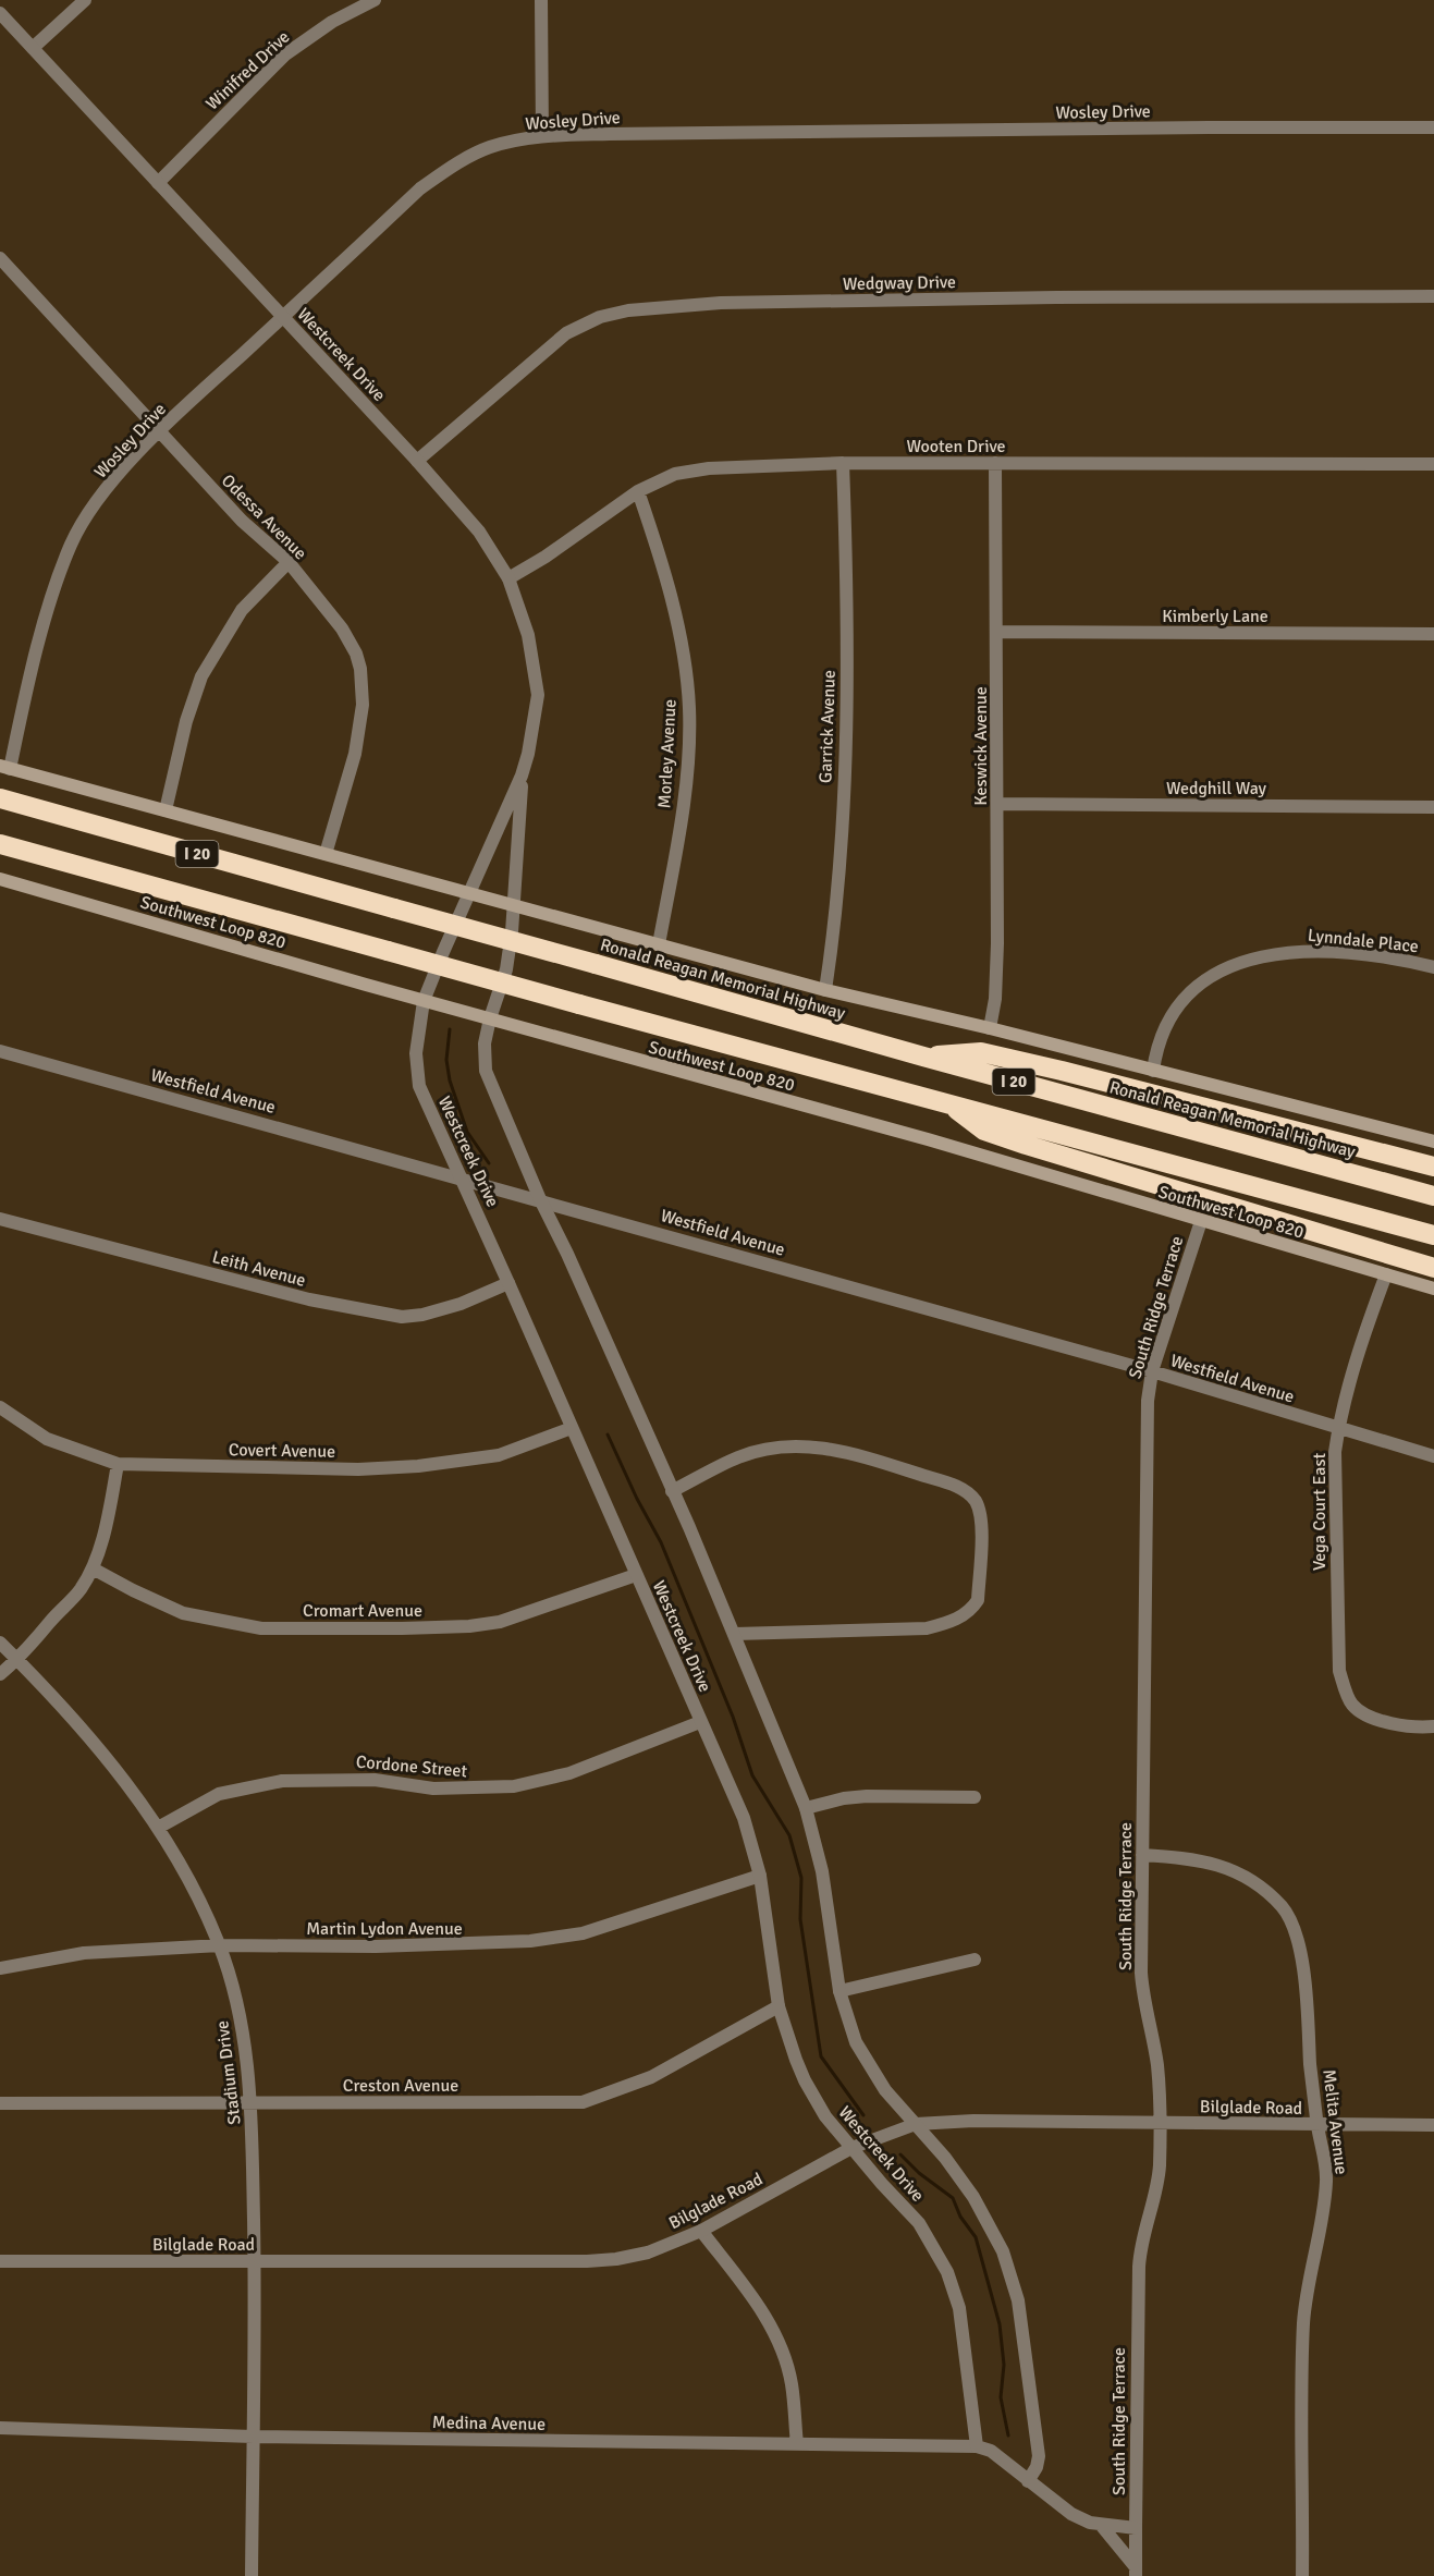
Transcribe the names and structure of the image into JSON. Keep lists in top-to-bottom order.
{
  "streets": {
    "highway": ["I 20", "Ronald Reagan Memorial Highway"],
    "main road": ["Southwest Loop 820"],
    "street": [
      "Winifred Drive",
      "Wosley Drive",
      "Wedgway Drive",
      "Westcreek Drive",
      "Wooten Drive",
      "Odessa Avenue",
      "Kimberly Lane",
      "Garrick Avenue",
      "Keswick Avenue",
      "Morley Avenue",
      "Wedghill Way",
      "Lynndale Place",
      "Westfield Avenue",
      "Leith Avenue",
      "South Ridge Terrace",
      "Covert Avenue",
      "Vega Court East",
      "Cromart Avenue",
      "Cordone Street",
      "Martin Lydon Avenue",
      "Stadium Drive",
      "Creston Avenue",
      "Bilglade Road",
      "Melita Avenue",
      "Medina Avenue"
    ]
  },
  "crossings": [
    ["Winifred Drive", "Westcreek Drive"],
    ["Wosley Drive", "Westcreek Drive"],
    ["Wosley Drive", "Odessa Avenue"],
    ["Wedgway Drive", "Westcreek Drive"],
    ["Westcreek Drive", "Wooten Drive"],
    ["Westcreek Drive", "Southwest Loop 820"],
    ["Westcreek Drive", "Westfield Avenue"],
    ["Westcreek Drive", "Leith Avenue"],
    ["Westcreek Drive", "Covert Avenue"],
    ["Westcreek Drive", "Cromart Avenue"],
    ["Westcreek Drive", "Cordone Street"],
    ["Westcreek Drive", "Martin Lydon Avenue"],
    ["Westcreek Drive", "Creston Avenue"],
    ["Westcreek Drive", "Bilglade Road"],
    ["Westcreek Drive", "Medina Avenue"],
    ["Wooten Drive", "Garrick Avenue"],
    ["Wooten Drive", "Keswick Avenue"],
    ["Wooten Drive", "Morley Avenue"],
    ["Kimberly Lane", "Keswick Avenue"],
    ["Keswick Avenue", "Wedghill Way"],
    ["Southwest Loop 820", "South Ridge Terrace"],
    ["Southwest Loop 820", "Vega Court East"],
    ["Westfield Avenue", "South Ridge Terrace"],
    ["Westfield Avenue", "Vega Court East"],
    ["South Ridge Terrace", "Bilglade Road"],
    ["South Ridge Terrace", "Melita Avenue"],
    ["Cordone Street", "Stadium Drive"],
    ["Martin Lydon Avenue", "Stadium Drive"],
    ["Stadium Drive", "Creston Avenue"],
    ["Stadium Drive", "Bilglade Road"],
    ["Stadium Drive", "Medina Avenue"],
    ["Bilglade Road", "Melita Avenue"]
  ]
}
